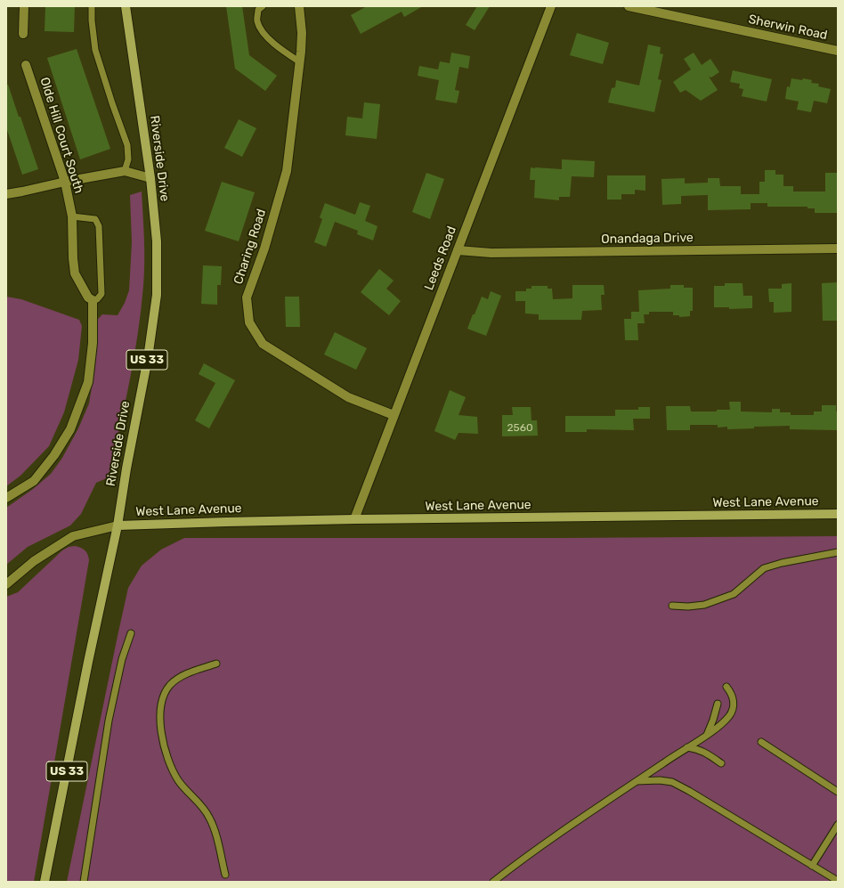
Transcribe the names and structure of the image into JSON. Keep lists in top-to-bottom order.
{
  "streets": {
    "main road": ["Riverside Drive", "US 33", "West Lane Avenue"],
    "street": [
      "Sherwin Road",
      "Olde Hill Court South",
      "Onandaga Drive",
      "Charing Road",
      "Leeds Road"
    ]
  },
  "crossings": [
    ["Riverside Drive", "West Lane Avenue"],
    ["Onandaga Drive", "Leeds Road"],
    ["Charing Road", "Leeds Road"],
    ["Leeds Road", "West Lane Avenue"]
  ],
  "house_numbers": ["2560"]
}
